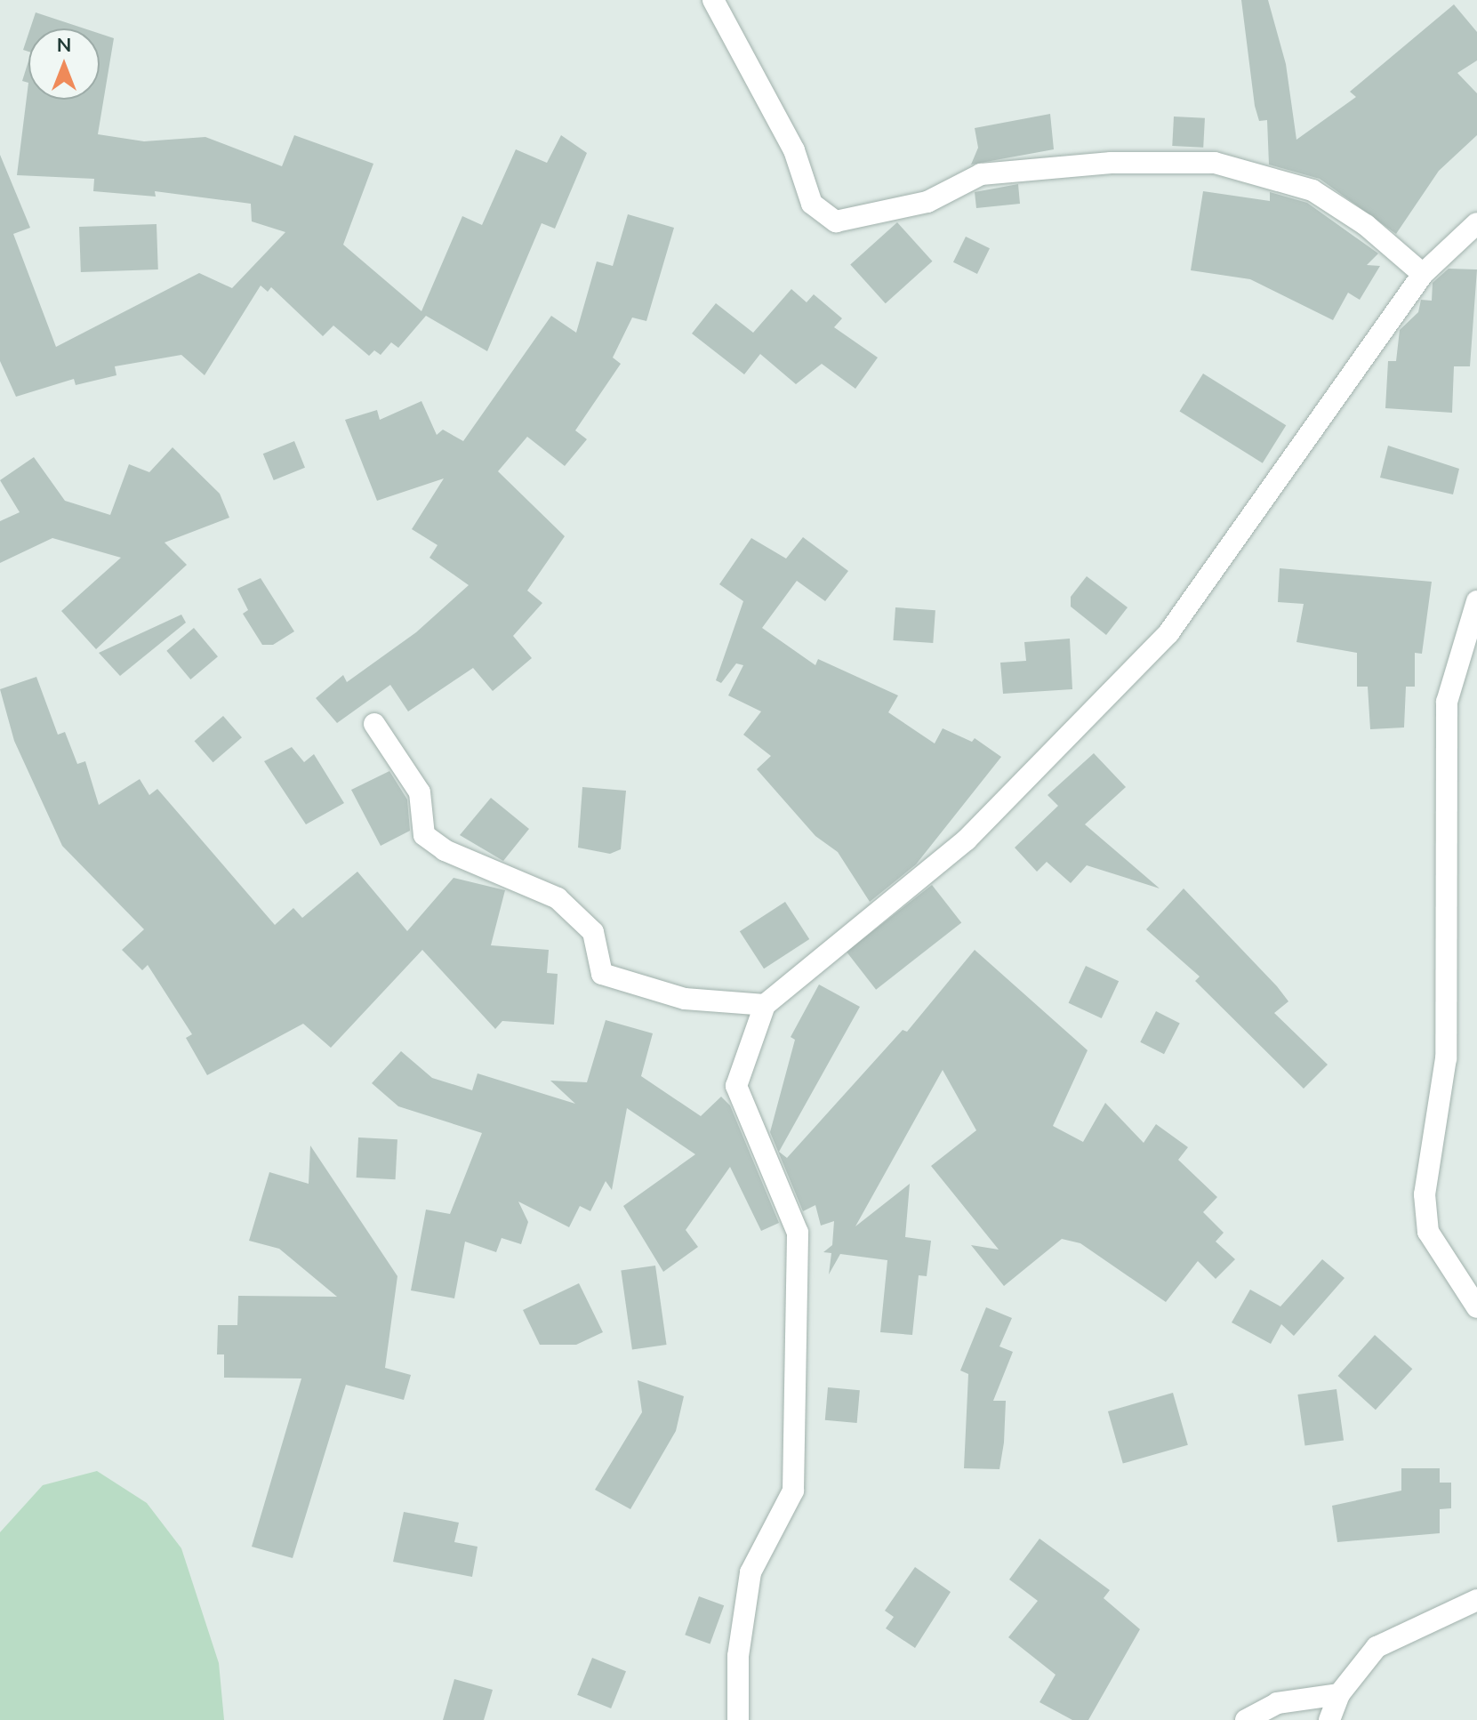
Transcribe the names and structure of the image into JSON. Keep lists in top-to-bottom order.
{
  "north": "top"
}
